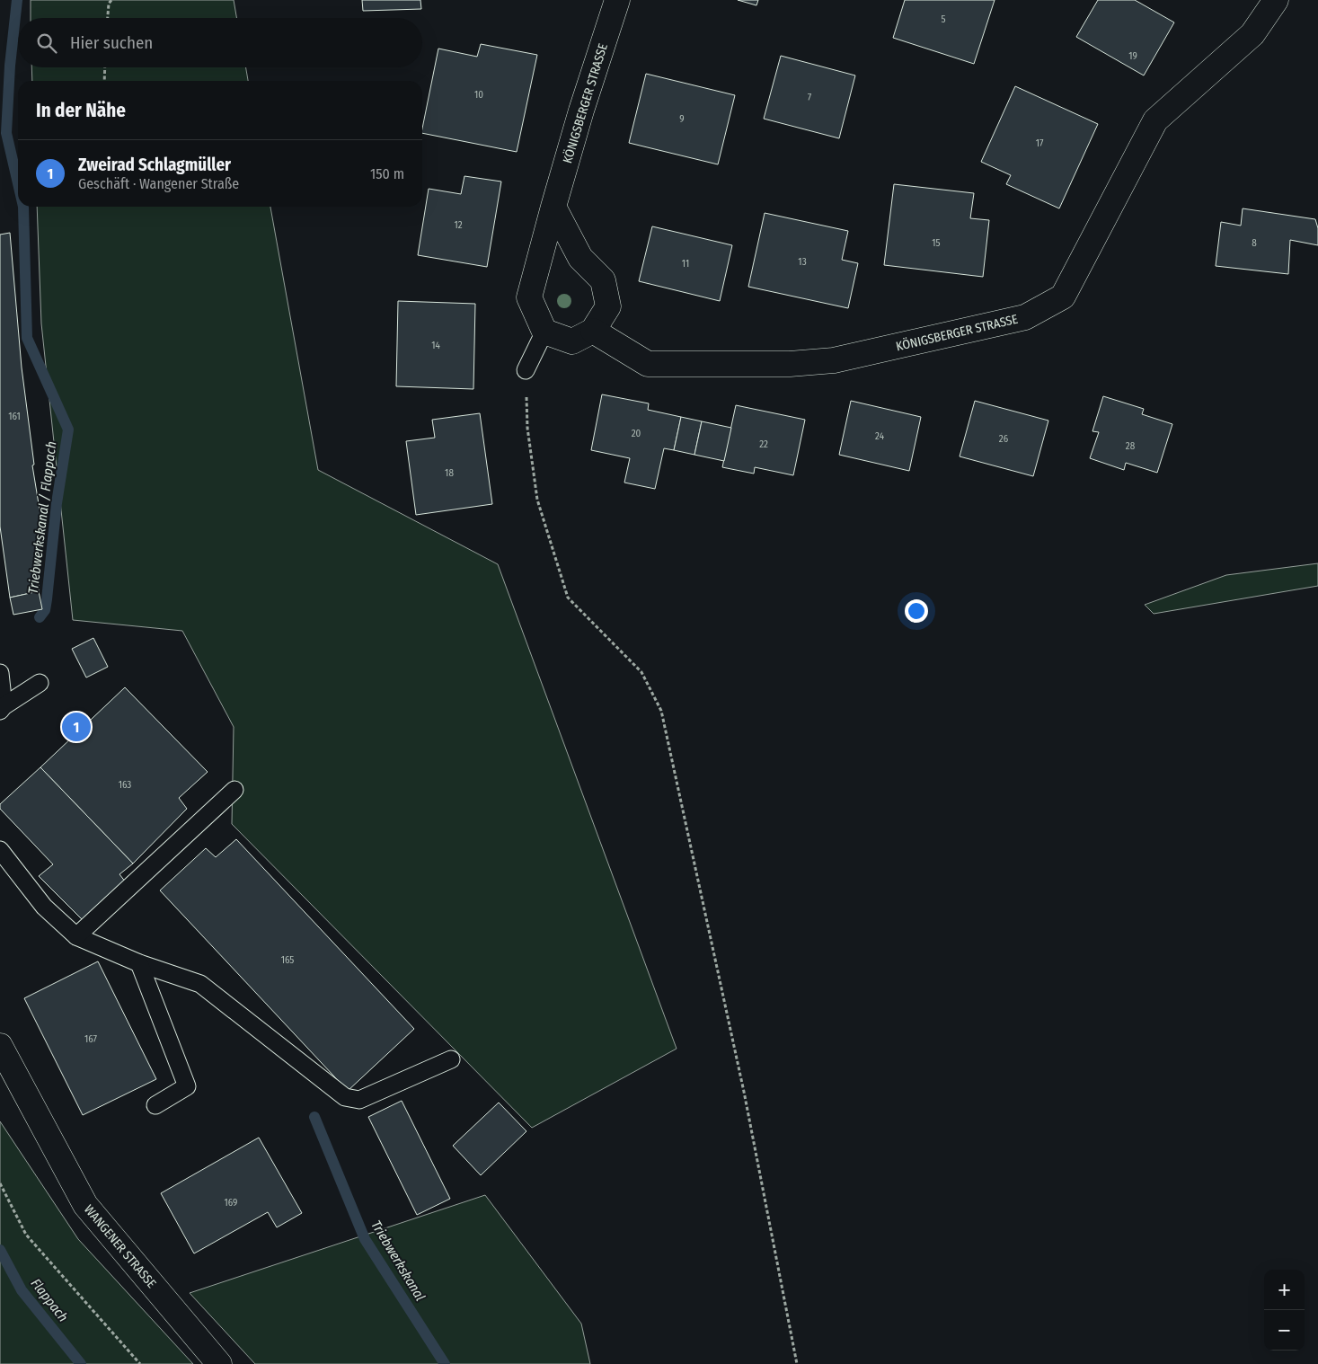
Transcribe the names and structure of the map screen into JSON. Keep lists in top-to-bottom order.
{
  "streets": {
    "street": ["KÖNIGSBERGER STRASSE", "WANGENER STRASSE"]
  },
  "water": ["Triebwerkskanal / Flappach", "Triebwerkskanal", "Flappach"],
  "house_numbers": [
    "5",
    "19",
    "10",
    "7",
    "9",
    "17",
    "12",
    "15",
    "8",
    "13",
    "11",
    "14",
    "161",
    "20",
    "24",
    "26",
    "22",
    "28",
    "18",
    "163",
    "165",
    "167",
    "169"
  ],
  "page": {
    "search": "Hier suchen",
    "heading": "In der Nähe",
    "list": [
      {
        "mark": "1",
        "name": "Zweirad Schlagmüller",
        "note": "Geschäft · Wangener Straße",
        "value": "150 m"
      }
    ],
    "pins": "1",
    "map_buttons": ["+", "−"]
  }
}
